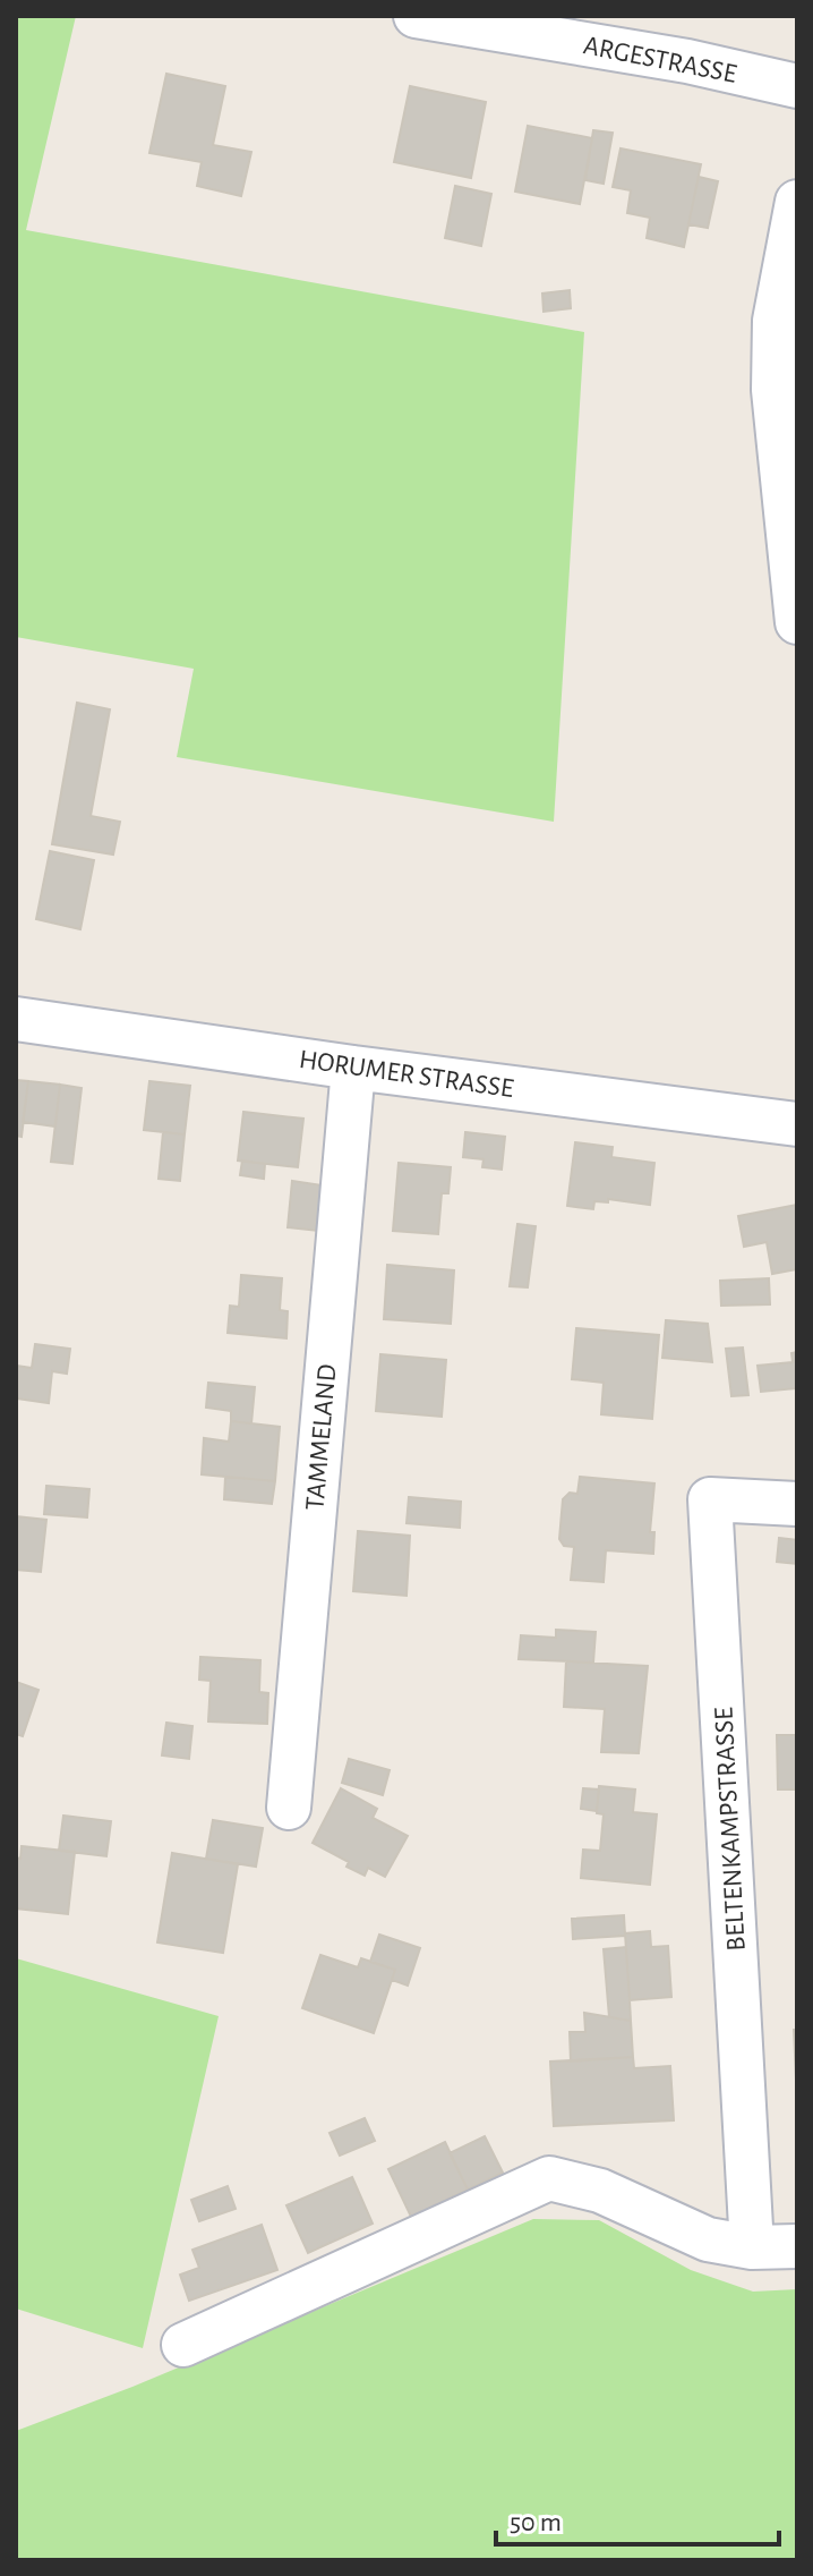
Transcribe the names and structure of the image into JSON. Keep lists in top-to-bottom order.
{
  "streets": {
    "street": [
      "ARGESTRASSE",
      "HORUMER STRASSE",
      "TAMMELAND",
      "BELTENKAMPSTRASSE"
    ]
  },
  "crossings": [
    ["HORUMER STRASSE", "TAMMELAND"]
  ],
  "scale_bar": "50 m"
}
